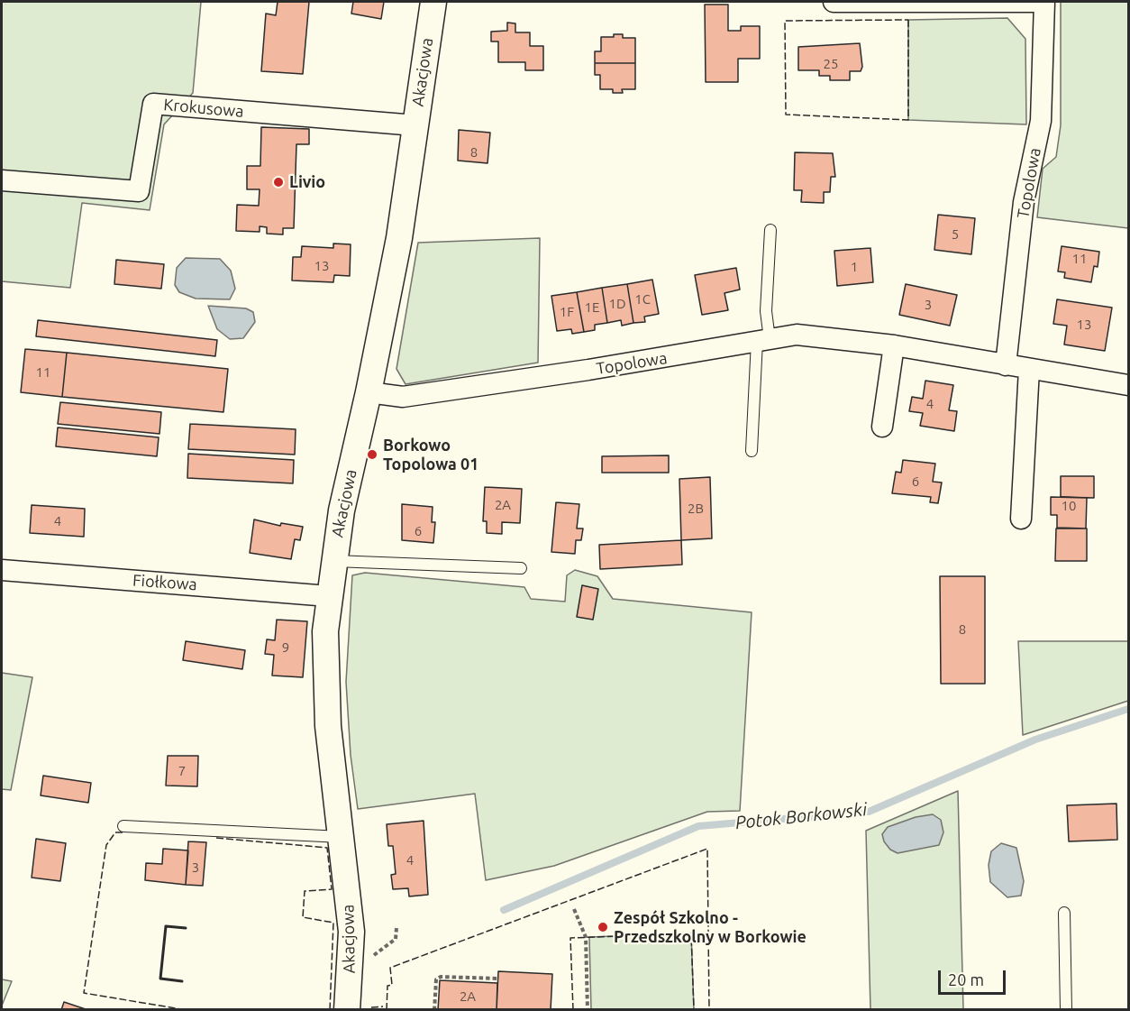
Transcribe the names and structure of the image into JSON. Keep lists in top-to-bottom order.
{
  "streets": {
    "street": [
      "Akacjowa",
      "Krokusowa",
      "Topolowa",
      "Fiołkowa"
    ]
  },
  "crossings": [
    ["Akacjowa", "Krokusowa"],
    ["Akacjowa", "Topolowa"],
    ["Akacjowa", "Fiołkowa"]
  ],
  "water": ["Potok Borkowski"],
  "places": ["Livio", "Borkowo Topolowa 01", "Zespół Szkolno - Przedszkolny w Borkowie"],
  "house_numbers": [
    "25",
    "8",
    "5",
    "11",
    "13",
    "1",
    "1C",
    "1D",
    "3",
    "1E",
    "1F",
    "13",
    "11",
    "4",
    "6",
    "2A",
    "10",
    "2B",
    "4",
    "6",
    "8",
    "9",
    "7",
    "4",
    "3",
    "2A"
  ],
  "scale_bar": "20 m"
}
